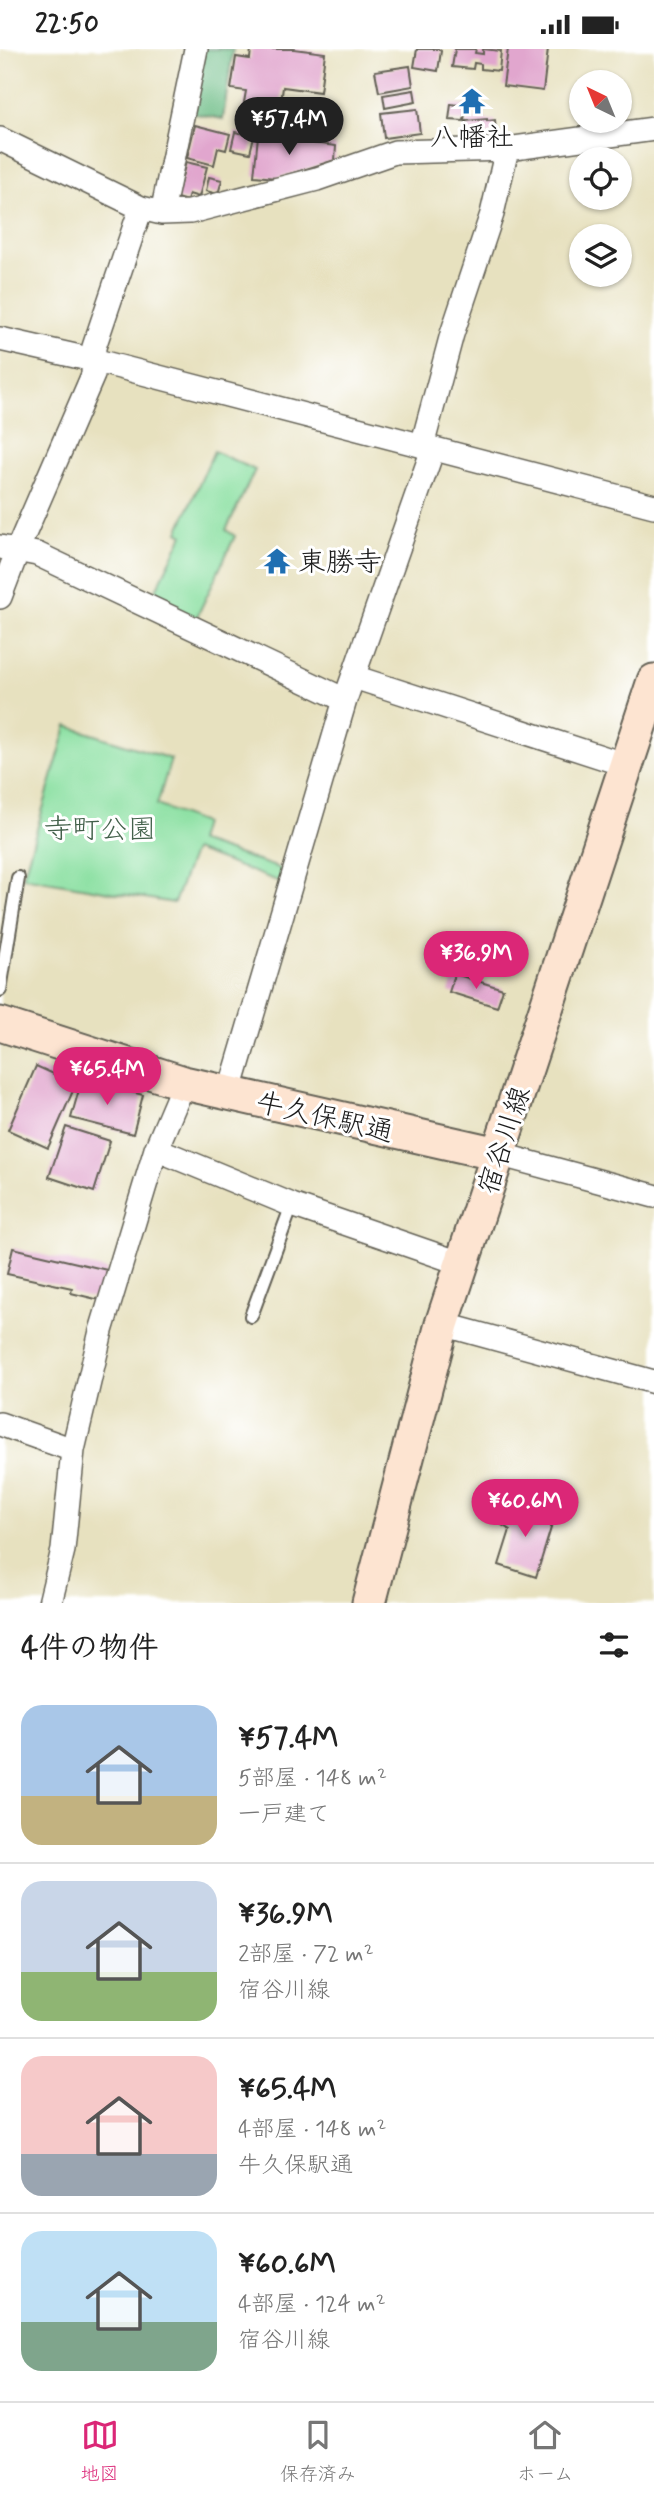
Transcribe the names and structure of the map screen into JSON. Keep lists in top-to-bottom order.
{
  "streets": {
    "main road": ["牛久保駅通", "宿谷川線"]
  },
  "crossings": [
    ["牛久保駅通", "宿谷川線"]
  ],
  "parks": ["寺町公園"],
  "places": {
    "temple": ["八幡社", "東勝寺"]
  },
  "north": "top left",
  "page": {
    "status": "22:50",
    "price": [
      "¥57.4M",
      "¥36.9M",
      "¥65.4M",
      "¥60.6M"
    ],
    "heading": "4件の物件",
    "list": [
      {
        "name": "¥57.4M",
        "note": "5部屋 · 148 m² · 一戸建て"
      },
      {
        "name": "¥36.9M",
        "note": "2部屋 · 72 m² · 宿谷川線"
      },
      {
        "name": "¥65.4M",
        "note": "4部屋 · 148 m² · 牛久保駅通"
      },
      {
        "name": "¥60.6M",
        "note": "4部屋 · 124 m² · 宿谷川線"
      }
    ],
    "tabs": ["地図", "保存済み", "ホーム"]
  }
}
